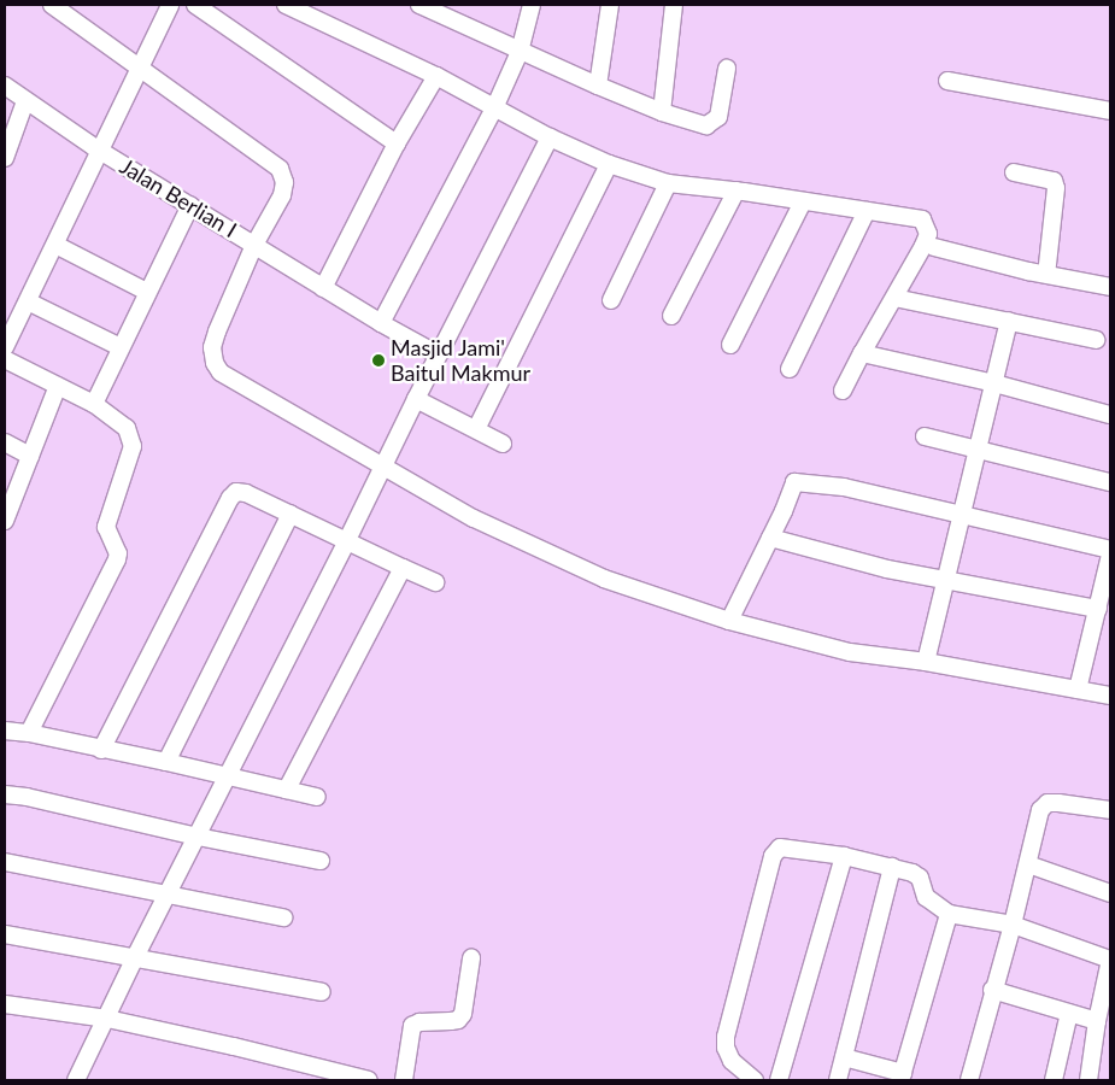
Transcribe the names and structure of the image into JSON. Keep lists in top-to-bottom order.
{
  "streets": {
    "street": ["Jalan Berlian I"]
  },
  "places": ["Masjid Jami' Baitul Makmur"]
}
